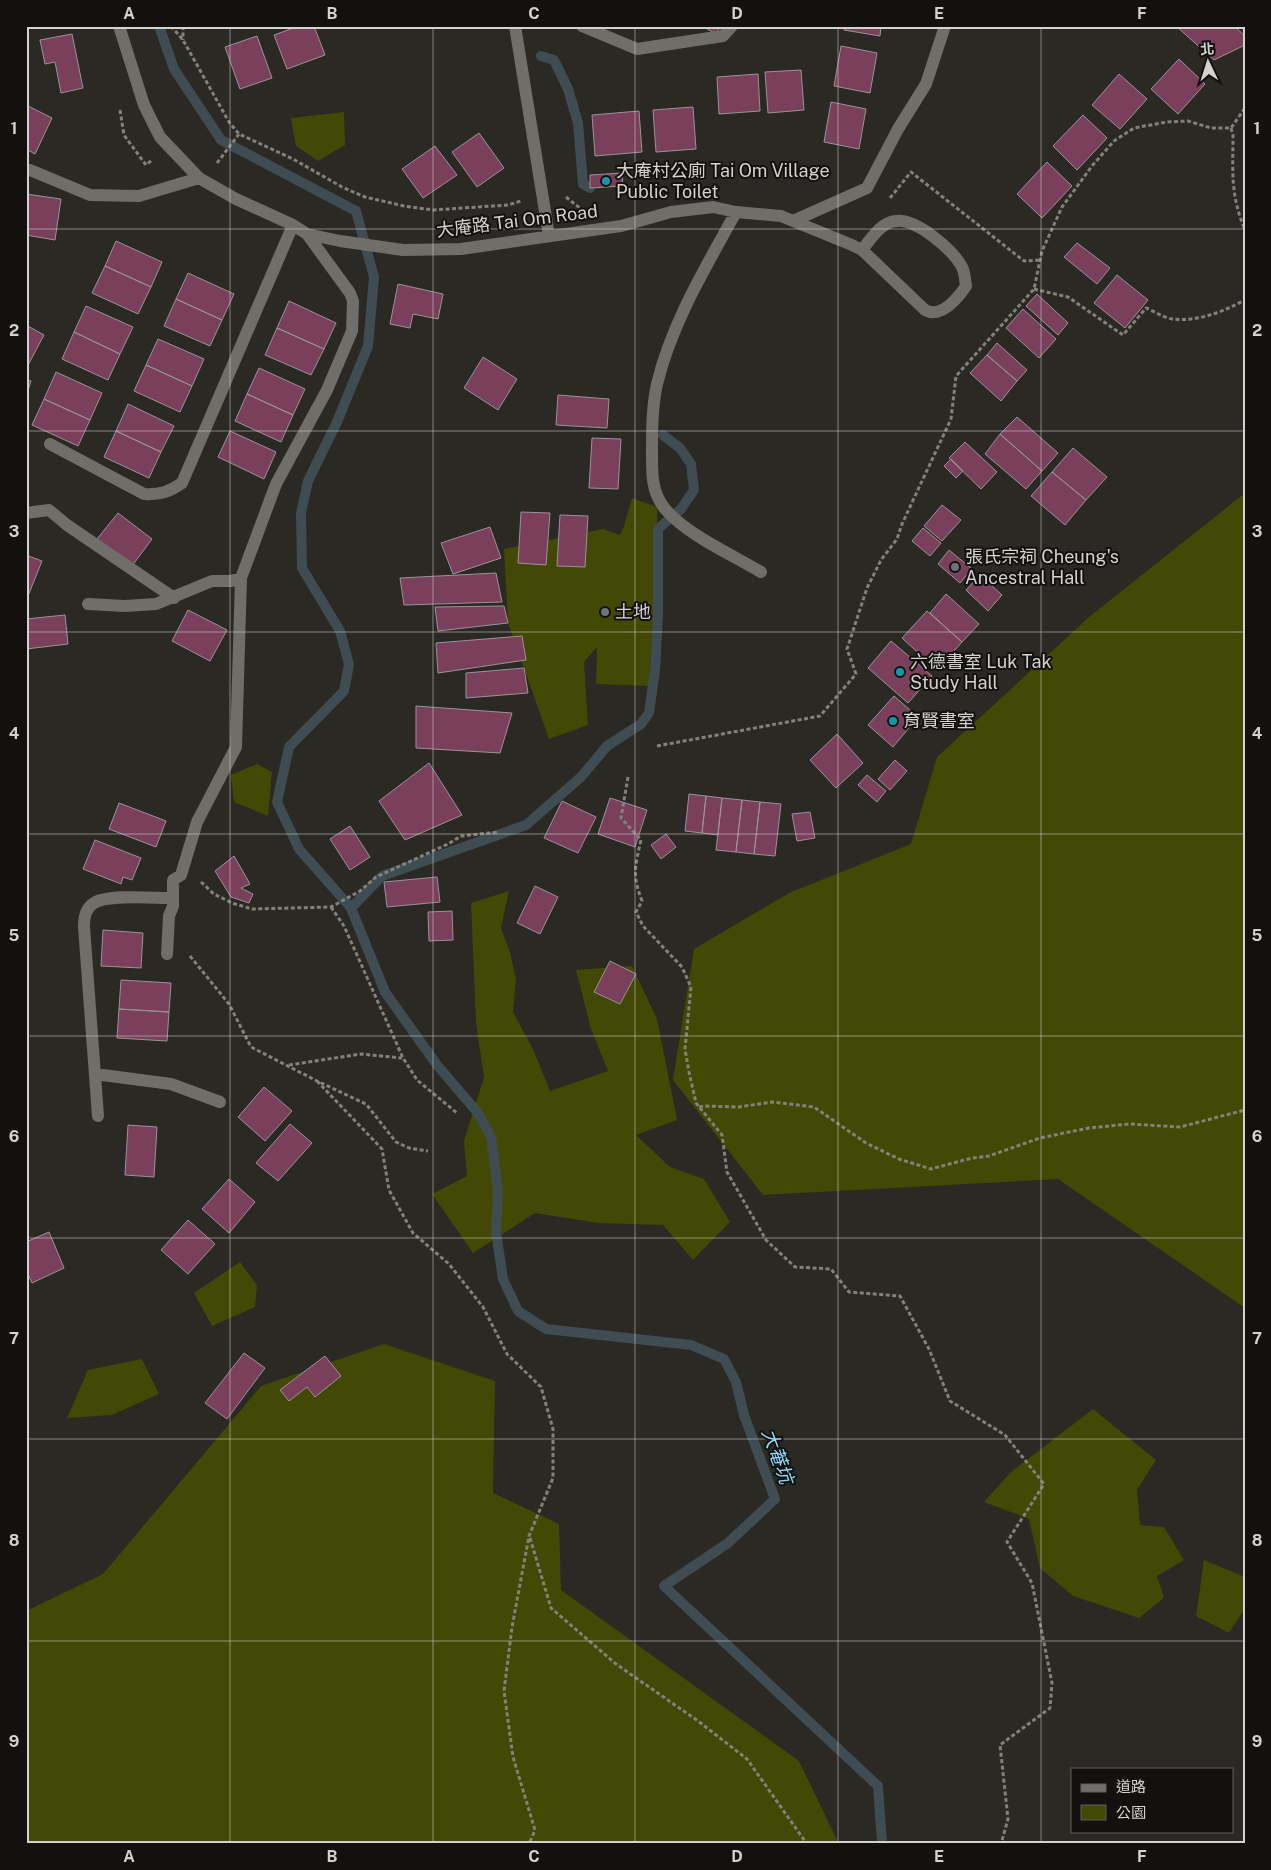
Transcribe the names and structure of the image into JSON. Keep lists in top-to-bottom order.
{
  "streets": {
    "street": ["大庵路 Tai Om Road"]
  },
  "water": ["大菴坑"],
  "places": [
    "大庵村公廁 Tai Om Village Public Toilet",
    "張氏宗祠 Cheung's Ancestral Hall",
    "土地",
    "六德書室 Luk Tak Study Hall",
    "育賢書室"
  ],
  "legend": ["道路", "公園"],
  "north": "top",
  "grid": {
    "columns": [
      "A",
      "B",
      "C",
      "D",
      "E",
      "F"
    ],
    "rows": [
      "1",
      "2",
      "3",
      "4",
      "5",
      "6",
      "7",
      "8",
      "9"
    ]
  }
}
